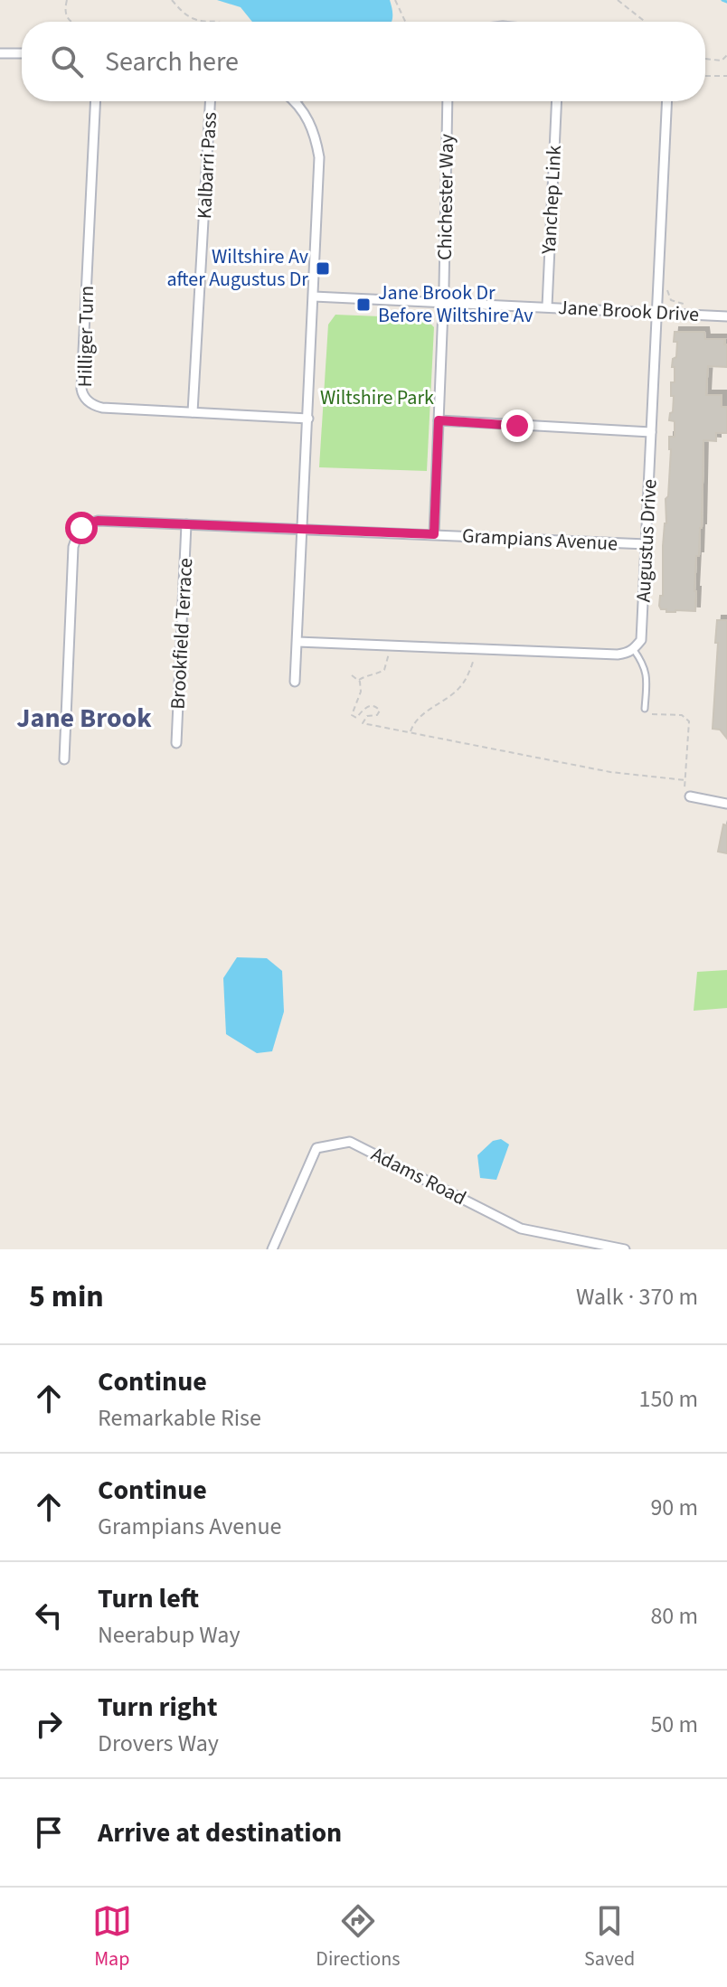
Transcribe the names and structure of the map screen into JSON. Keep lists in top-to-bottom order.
{
  "streets": {
    "street": [
      "Kalbarri Pass",
      "Chichester Way",
      "Yanchep Link",
      "Jane Brook Drive",
      "Hilliger Turn",
      "Grampians Avenue",
      "Augustus Drive",
      "Brookfield Terrace",
      "Adams Road"
    ]
  },
  "crossings": [
    ["Kalbarri Pass", "Hilliger Turn"],
    ["Chichester Way", "Jane Brook Drive"],
    ["Chichester Way", "Grampians Avenue"],
    ["Yanchep Link", "Jane Brook Drive"],
    ["Jane Brook Drive", "Augustus Drive"],
    ["Grampians Avenue", "Augustus Drive"],
    ["Grampians Avenue", "Brookfield Terrace"]
  ],
  "districts": ["Jane Brook"],
  "parks": ["Wiltshire Park"],
  "places": {
    "transit": ["Wiltshire Av after Augustus Dr", "Jane Brook Dr Before Wiltshire Av"]
  },
  "page": {
    "search": "Search here",
    "heading": ["5 min", "Walk · 370 m"],
    "list": [
      ["Continue", "Remarkable Rise", "150 m"],
      ["Continue", "Grampians Avenue", "90 m"],
      ["Turn left", "Neerabup Way", "80 m"],
      ["Turn right", "Drovers Way", "50 m"],
      "Arrive at destination"
    ],
    "nav": ["Map", "Directions", "Saved"]
  }
}
